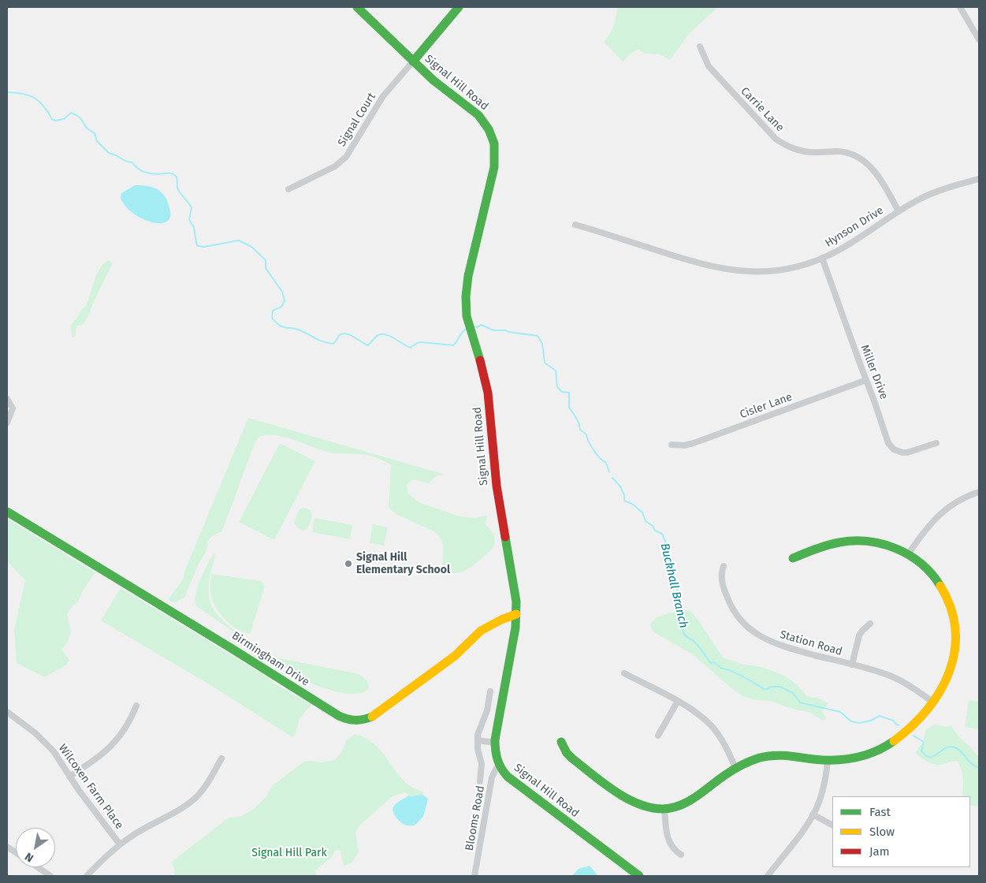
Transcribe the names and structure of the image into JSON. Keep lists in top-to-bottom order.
{
  "streets": {
    "street": [
      "Signal Hill Road",
      "Carrie Lane",
      "Signal Court",
      "Hynson Drive",
      "Miller Drive",
      "Cisler Lane",
      "Station Road",
      "Birmingham Drive",
      "Wilcoxen Farm Place",
      "Blooms Road"
    ]
  },
  "crossings": [
    ["Signal Hill Road", "Signal Court"],
    ["Signal Hill Road", "Birmingham Drive"],
    ["Signal Hill Road", "Blooms Road"],
    ["Carrie Lane", "Hynson Drive"],
    ["Hynson Drive", "Miller Drive"],
    ["Miller Drive", "Cisler Lane"]
  ],
  "water": ["Buckhall Branch"],
  "parks": ["Signal Hill Park"],
  "places": ["Signal Hill Elementary School"],
  "legend": ["Fast", "Slow", "Jam"],
  "north": "bottom left"
}
